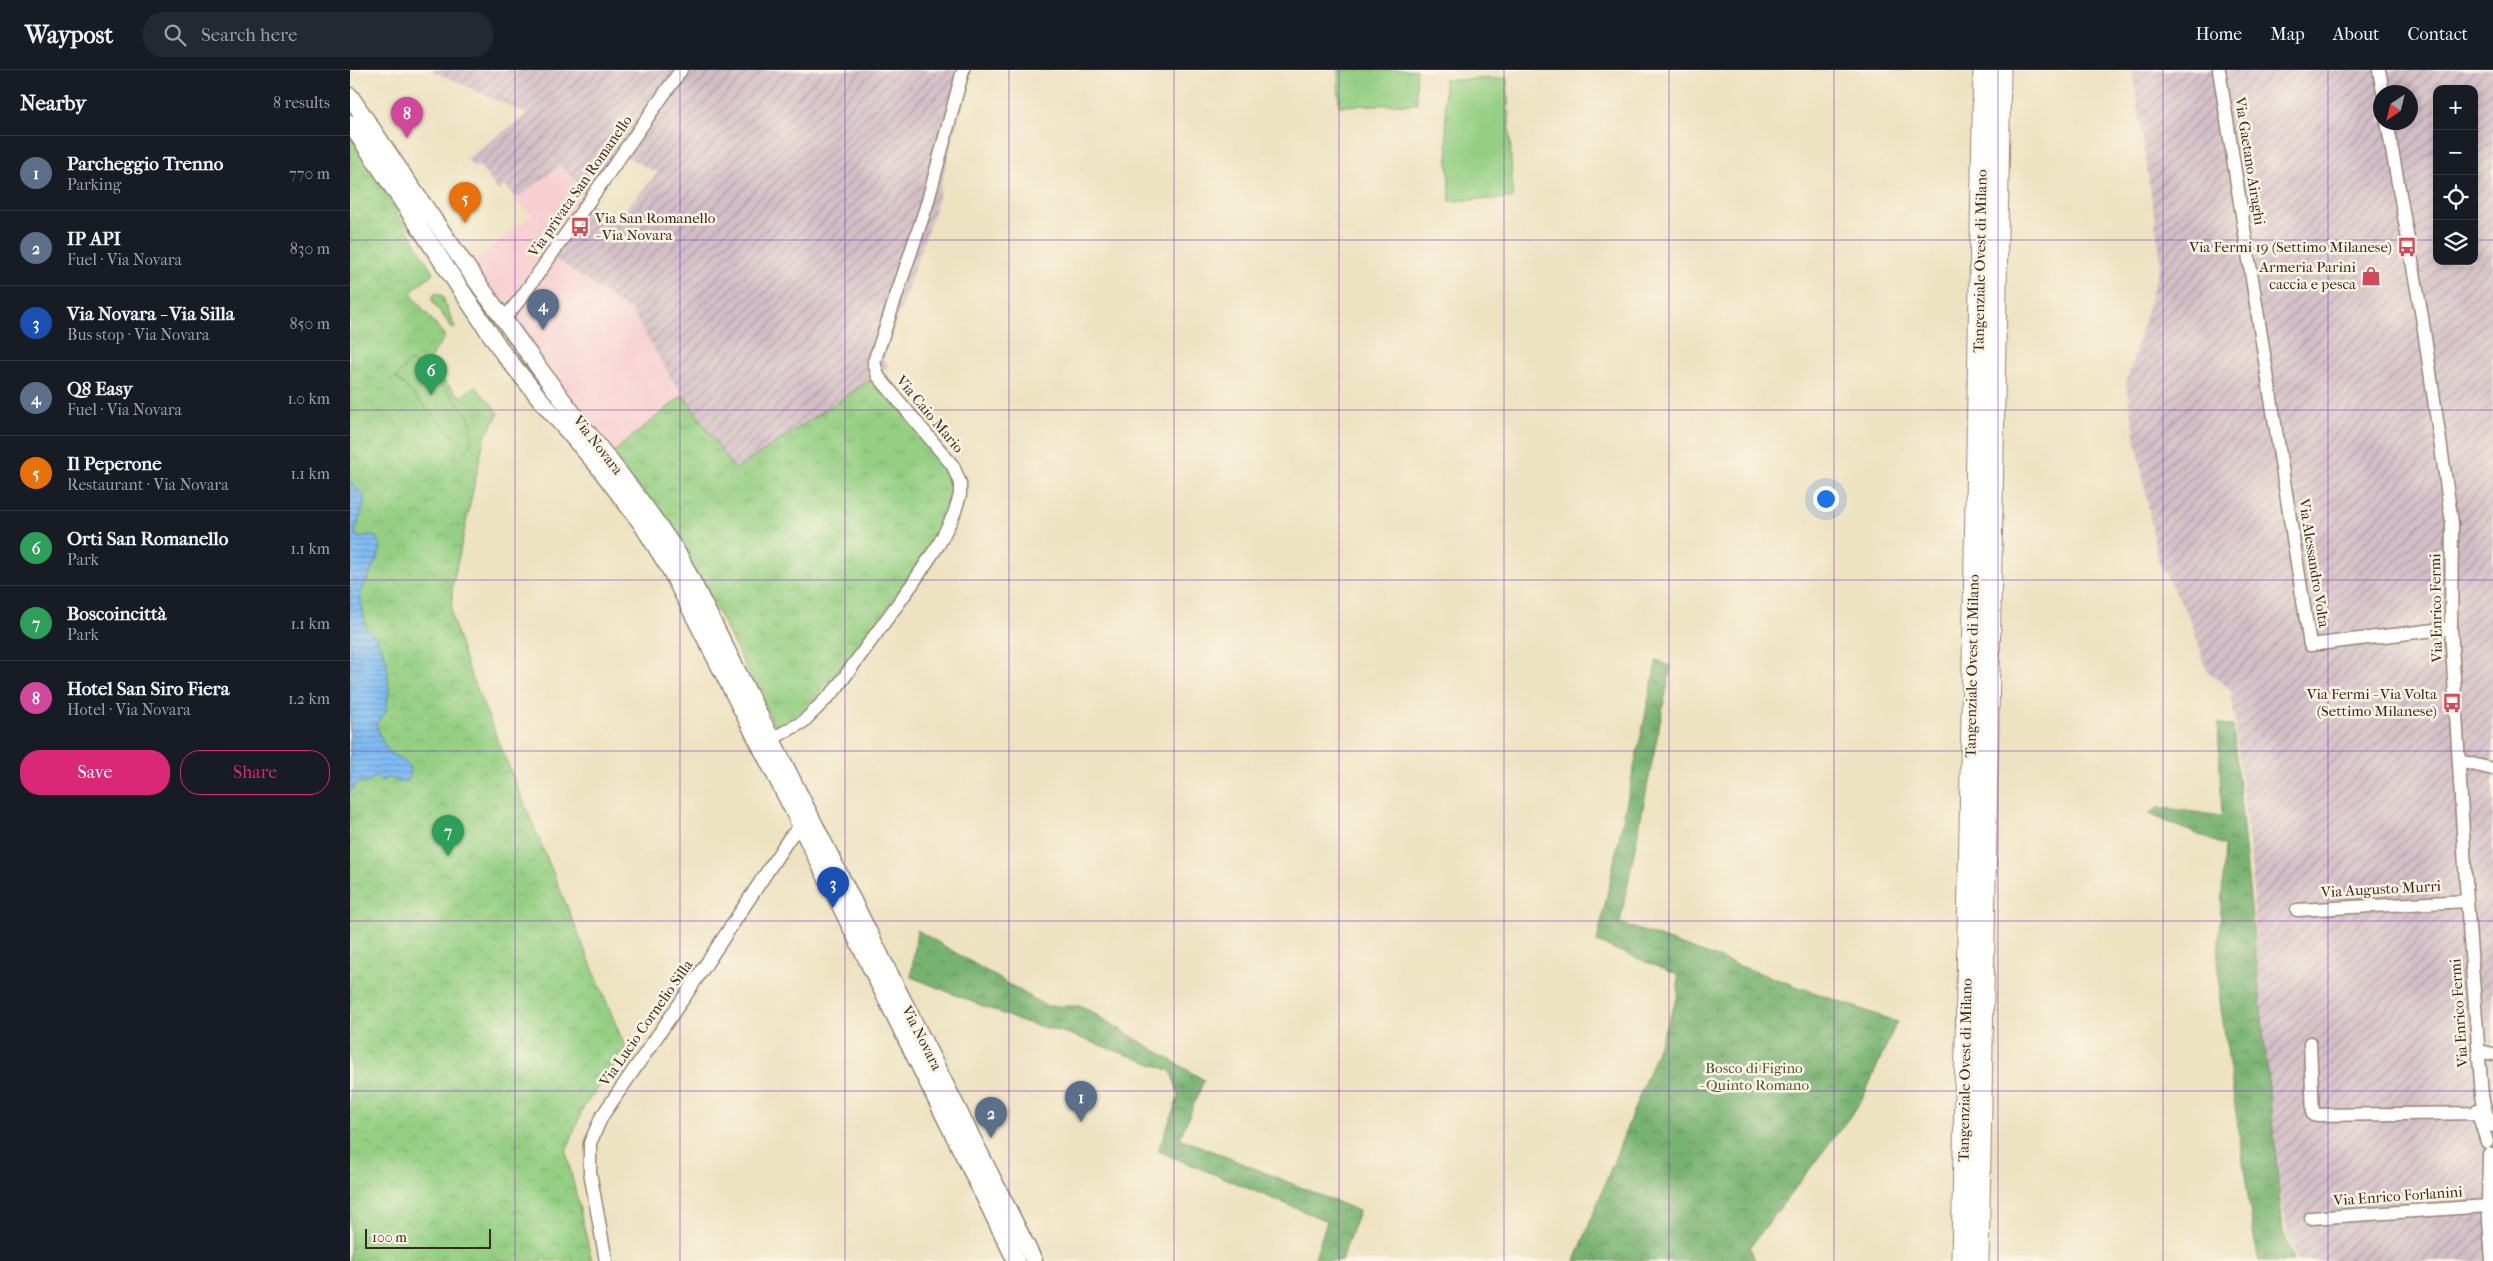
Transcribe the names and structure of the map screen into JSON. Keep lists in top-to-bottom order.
{
  "streets": {
    "highway": ["Tangenziale Ovest di Milano"],
    "main road": ["Via Novara"],
    "street": [
      "Via Gaetano Airaghi",
      "Via privata San Romanello",
      "Via Caio Mario",
      "Via Alessandro Volta",
      "Via Enrico Fermi",
      "Via Augusto Murri",
      "Via Lucio Cornelio Silla",
      "Via Enrico Forlanini"
    ]
  },
  "crossings": [
    ["Via Gaetano Airaghi", "Via Alessandro Volta"],
    ["Via privata San Romanello", "Via Novara"],
    ["Via Caio Mario", "Via Novara"],
    ["Via Novara", "Via Lucio Cornelio Silla"],
    ["Via Alessandro Volta", "Via Enrico Fermi"],
    ["Via Enrico Fermi", "Via Augusto Murri"]
  ],
  "parks": ["Bosco di Figino - Quinto Romano"],
  "places": {
    "bus stop": ["Via San Romanello - Via Novara", "Via Fermi 19 (Settimo Milanese)", "Via Fermi - Via Volta (Settimo Milanese)"],
    "shop": ["Armeria Parini caccia e pesca"]
  },
  "scale_bar": "100 m",
  "north": "bottom left",
  "page": {
    "header": "Waypost",
    "search": "Search here",
    "nav": [
      "Home",
      "Map",
      "About",
      "Contact"
    ],
    "heading": ["Nearby", "8 results"],
    "map_buttons": ["+", "−"],
    "pins": [
      "8",
      "5",
      "4",
      "6",
      "7",
      "3",
      "1",
      "2"
    ],
    "list": [
      {
        "mark": "1",
        "name": "Parcheggio Trenno",
        "note": "Parking",
        "value": "770 m"
      },
      {
        "mark": "2",
        "name": "IP API",
        "note": "Fuel · Via Novara",
        "value": "830 m"
      },
      {
        "mark": "3",
        "name": "Via Novara - Via Silla",
        "note": "Bus stop · Via Novara",
        "value": "850 m"
      },
      {
        "mark": "4",
        "name": "Q8 Easy",
        "note": "Fuel · Via Novara",
        "value": "1.0 km"
      },
      {
        "mark": "5",
        "name": "Il Peperone",
        "note": "Restaurant · Via Novara",
        "value": "1.1 km"
      },
      {
        "mark": "6",
        "name": "Orti San Romanello",
        "note": "Park",
        "value": "1.1 km"
      },
      {
        "mark": "7",
        "name": "Boscoincittà",
        "note": "Park",
        "value": "1.1 km"
      },
      {
        "mark": "8",
        "name": "Hotel San Siro Fiera",
        "note": "Hotel · Via Novara",
        "value": "1.2 km"
      }
    ],
    "buttons": ["Save", "Share"],
    "scale": "100 m"
  }
}
